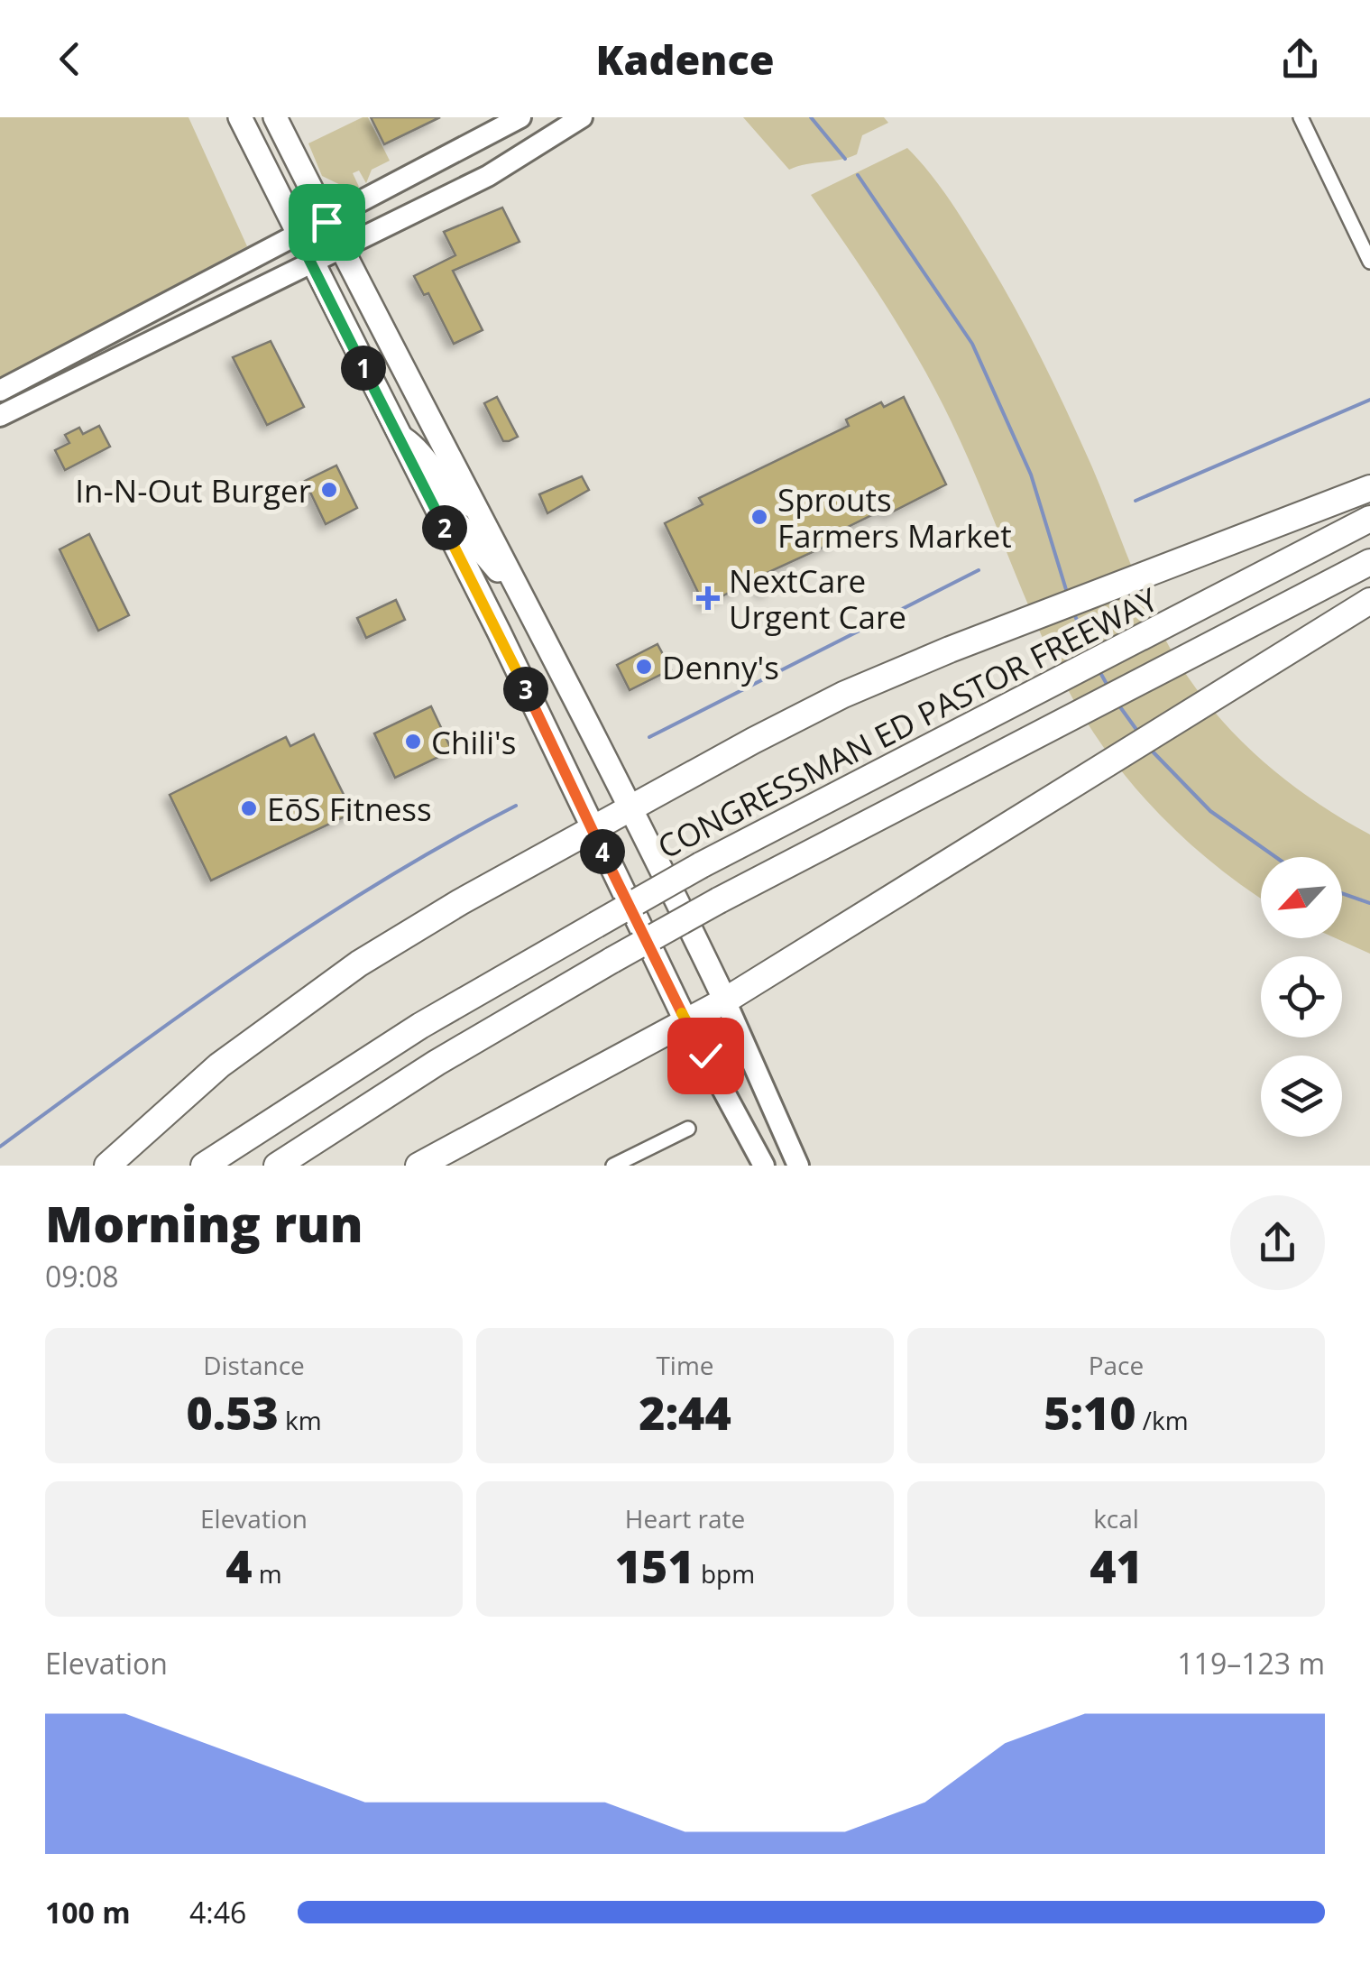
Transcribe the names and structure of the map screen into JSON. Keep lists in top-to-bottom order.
{
  "streets": {
    "highway": ["CONGRESSMAN ED PASTOR FREEWAY"]
  },
  "places": {
    "other": [
      "In-N-Out Burger",
      "Sprouts Farmers Market",
      "Denny's",
      "Chili's",
      "EōS Fitness"
    ],
    "health": ["NextCare Urgent Care"]
  },
  "north": "bottom left",
  "page": {
    "header": "Kadence",
    "pins": [
      "1",
      "2",
      "3",
      "4"
    ],
    "heading": ["Morning run", "09:08"],
    "stats": [
      ["Distance", "0.53 km"],
      ["Time", "2:44"],
      ["Pace", "5:10 /km"],
      ["Elevation", "4 m"],
      ["Heart rate", "151 bpm"],
      ["kcal", "41"]
    ],
    "chart": ["Elevation", "119–123 m"],
    "list": [
      {
        "name": "100 m",
        "note": "4:46"
      }
    ]
  }
}
